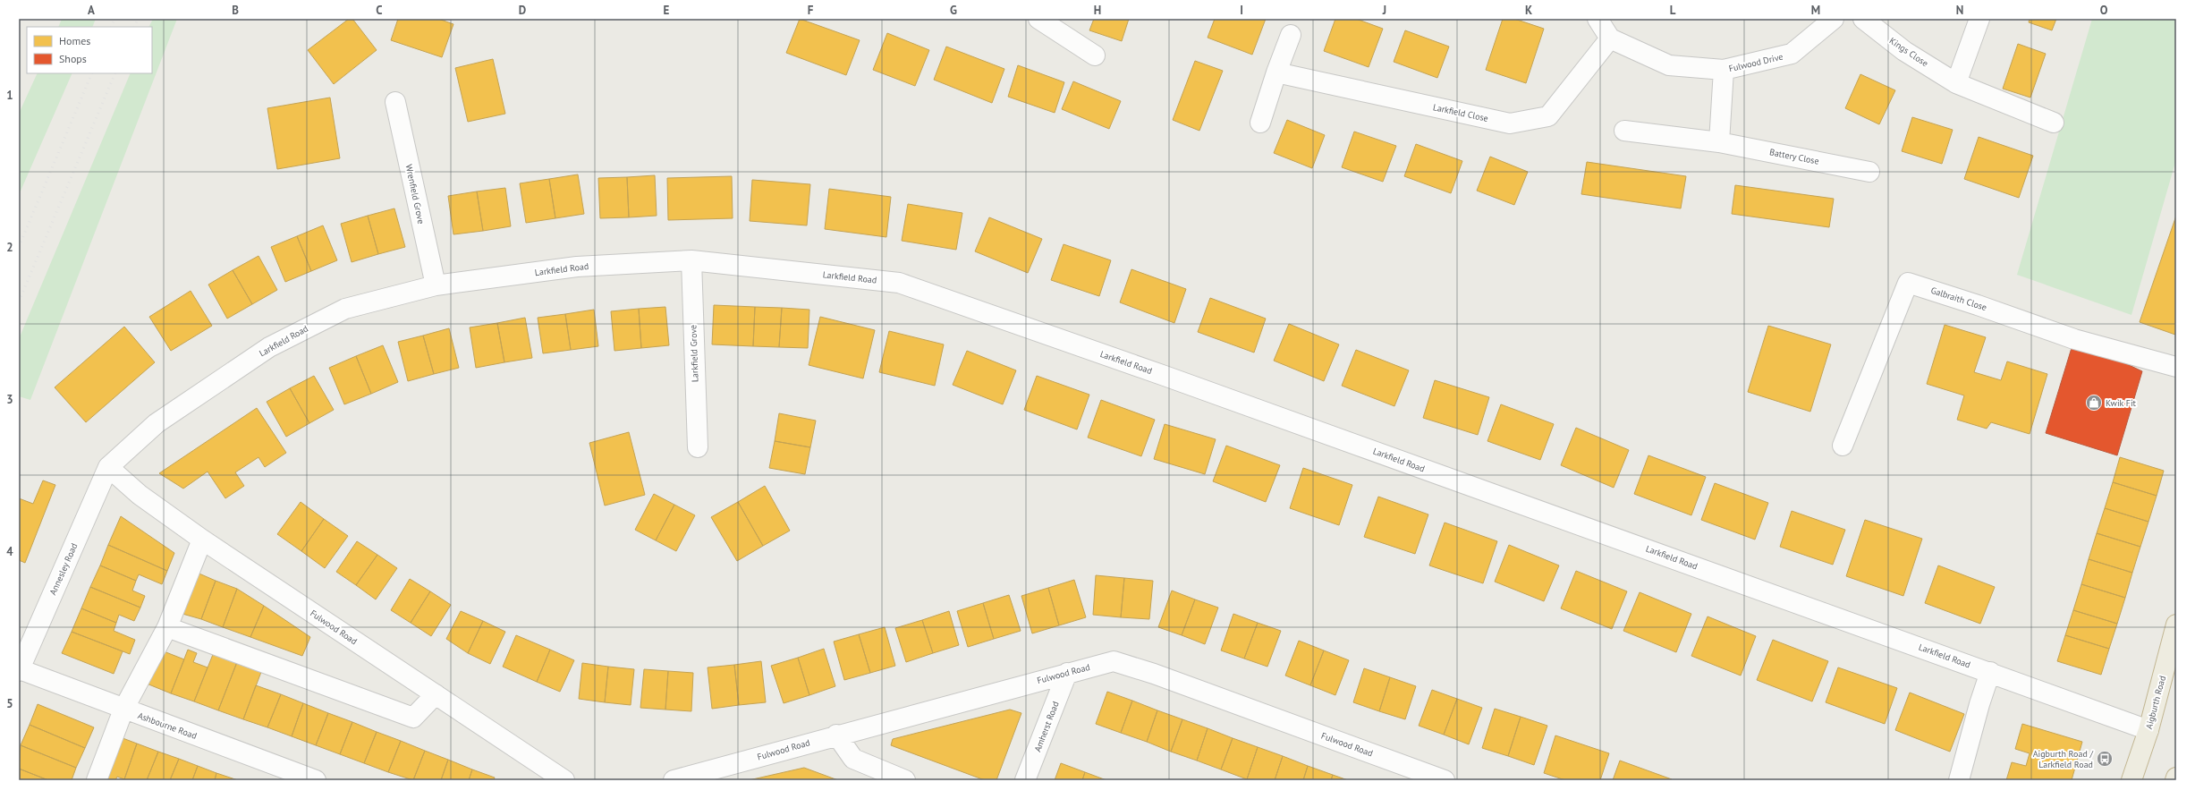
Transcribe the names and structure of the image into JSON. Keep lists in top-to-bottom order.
{
  "streets": {
    "highway": ["Aigburth Road"],
    "street": [
      "Kings Close",
      "Fulwood Drive",
      "Larkfield Close",
      "Battery Close",
      "Wrenfield Grove",
      "Larkfield Road",
      "Galbraith Close",
      "Larkfield Grove",
      "Annesley Road",
      "Fulwood Road",
      "Ashbourne Road",
      "Amherst Road"
    ]
  },
  "crossings": [
    ["Fulwood Drive", "Larkfield Close"],
    ["Wrenfield Grove", "Larkfield Road"],
    ["Larkfield Road", "Larkfield Grove"],
    ["Larkfield Road", "Annesley Road"],
    ["Larkfield Road", "Fulwood Road"],
    ["Larkfield Road", "Aigburth Road"],
    ["Annesley Road", "Fulwood Road"],
    ["Annesley Road", "Ashbourne Road"],
    ["Fulwood Road", "Amherst Road"]
  ],
  "places": {
    "shop": ["Kwik Fit"],
    "bus stop": ["Aigburth Road / Larkfield Road"]
  },
  "legend": ["Homes", "Shops"],
  "grid": {
    "columns": [
      "A",
      "B",
      "C",
      "D",
      "E",
      "F",
      "G",
      "H",
      "I",
      "J",
      "K",
      "L",
      "M",
      "N",
      "O"
    ],
    "rows": [
      "1",
      "2",
      "3",
      "4",
      "5"
    ]
  }
}
